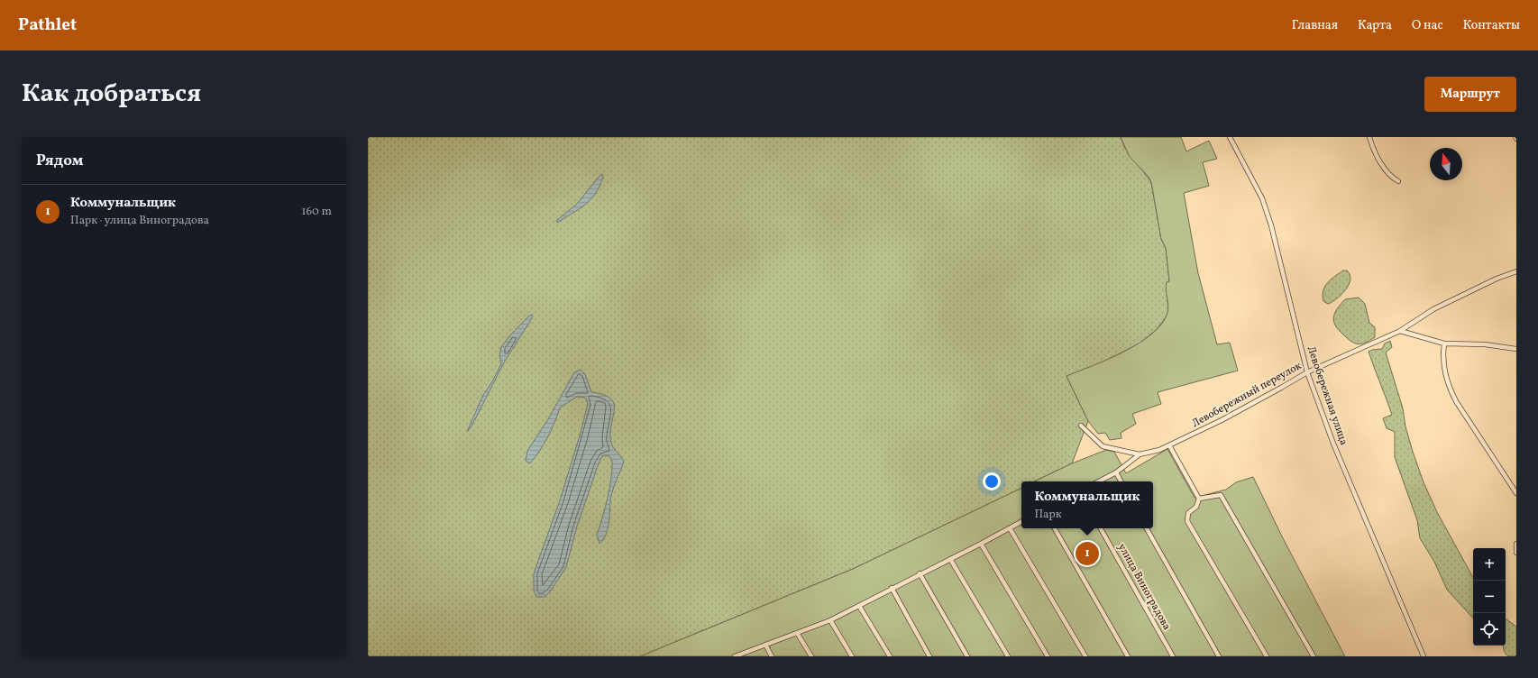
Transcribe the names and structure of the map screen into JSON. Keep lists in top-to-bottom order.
{
  "streets": {
    "street": ["Левобережный переулок", "Левобережная улица", "улица Виноградова"]
  },
  "crossings": [
    ["Левобережный переулок", "Левобережная улица"]
  ],
  "north": "top",
  "page": {
    "header": "Pathlet",
    "nav": [
      "Главная",
      "Карта",
      "О нас",
      "Контакты"
    ],
    "title": "Как добраться",
    "buttons": "Маршрут",
    "heading": "Рядом",
    "list": [
      {
        "mark": "1",
        "name": "Коммунальщик",
        "note": "Парк · улица Виноградова",
        "value": "160 m"
      }
    ],
    "popup": ["Коммунальщик", "Парк"],
    "pins": "1",
    "map_buttons": ["+", "−"]
  }
}
